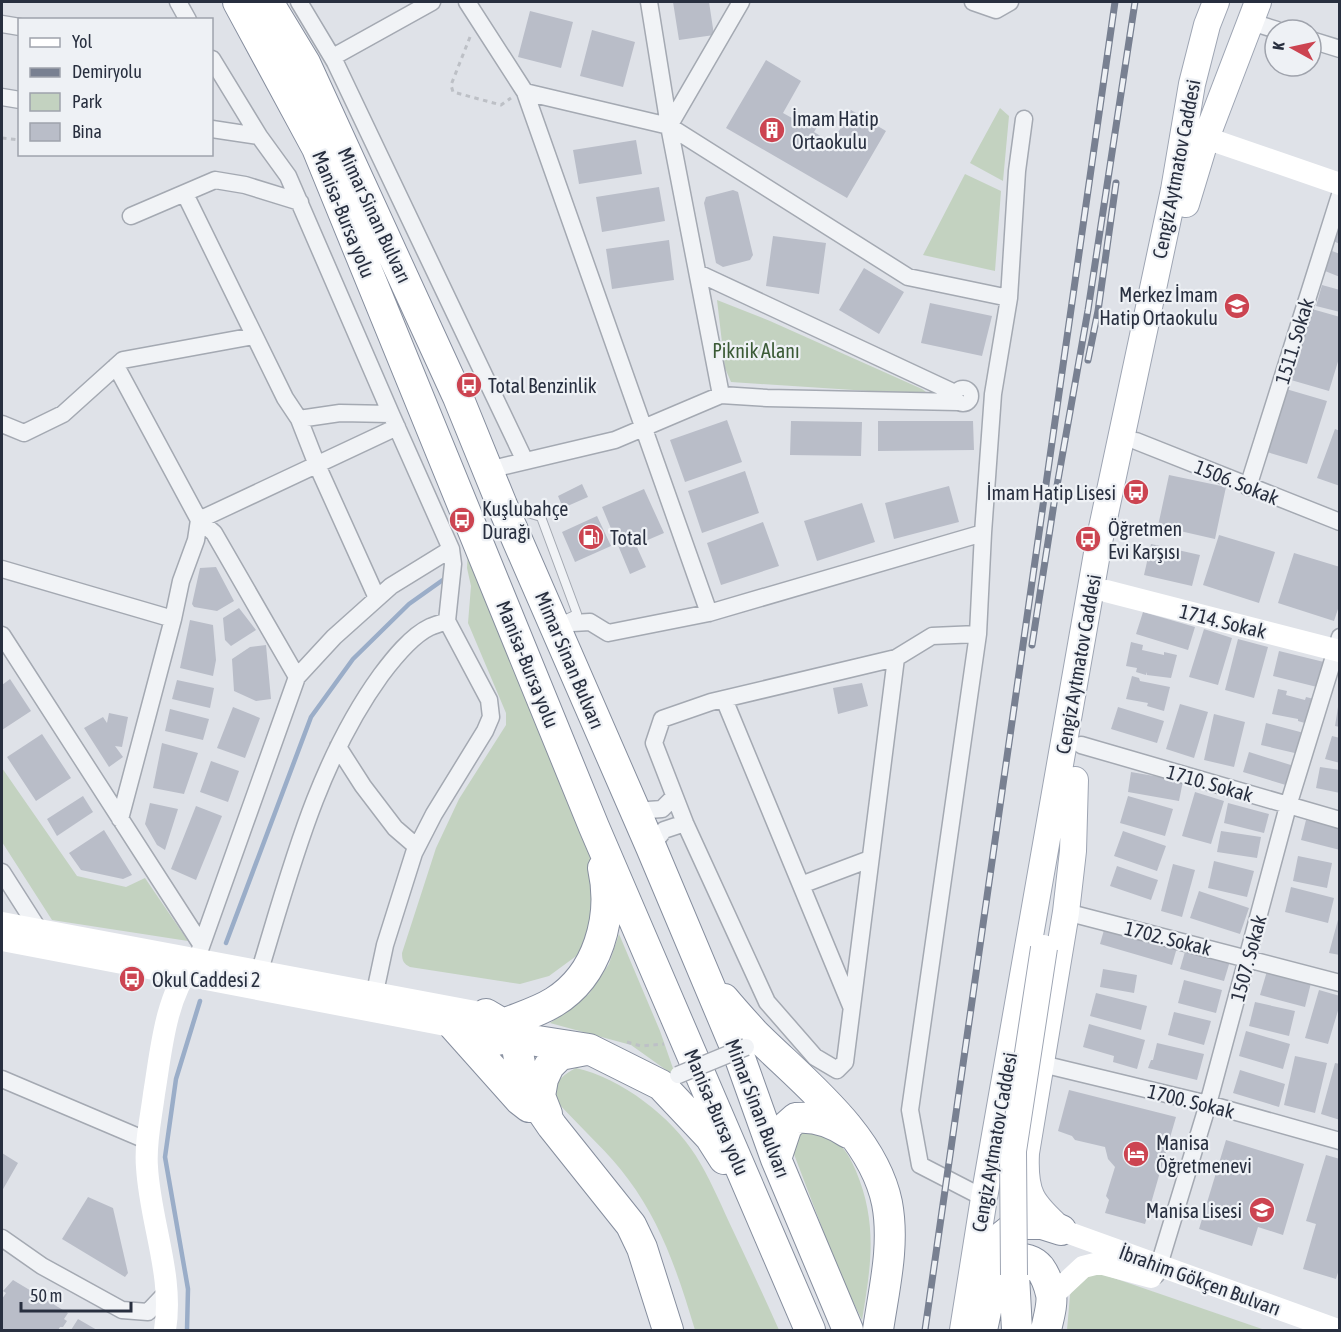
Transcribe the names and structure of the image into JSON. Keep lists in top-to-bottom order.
{
  "streets": {
    "highway": ["Manisa-Bursa yolu", "Mimar Sinan Bulvarı"],
    "main road": ["Cengiz Aytmatov Caddesi"],
    "street": [
      "1511. Sokak",
      "1506. Sokak",
      "1714. Sokak",
      "1710. Sokak",
      "1702. Sokak",
      "1507. Sokak",
      "1700. Sokak",
      "İbrahim Gökçen Bulvarı"
    ]
  },
  "crossings": [
    ["Cengiz Aytmatov Caddesi", "1506. Sokak"],
    ["Cengiz Aytmatov Caddesi", "1714. Sokak"],
    ["Cengiz Aytmatov Caddesi", "1710. Sokak"],
    ["1511. Sokak", "1506. Sokak"],
    ["1714. Sokak", "1507. Sokak"],
    ["1710. Sokak", "1507. Sokak"],
    ["1702. Sokak", "1507. Sokak"],
    ["1507. Sokak", "1700. Sokak"],
    ["1507. Sokak", "İbrahim Gökçen Bulvarı"]
  ],
  "parks": ["Piknik Alanı"],
  "places": {
    "building": ["İmam Hatip Ortaokulu"],
    "school or university": ["Merkez İmam Hatip Ortaokulu", "Manisa Lisesi"],
    "bus stop": [
      "Total Benzinlik",
      "İmam Hatip Lisesi",
      "Kuşlubahçe Durağı",
      "Öğretmen Evi Karşısı",
      "Okul Caddesi 2"
    ],
    "fuel station": ["Total"],
    "hotel": ["Manisa Öğretmenevi"]
  },
  "legend": [
    "Yol",
    "Demiryolu",
    "Park",
    "Bina"
  ],
  "scale_bar": "50 m",
  "north": "left"
}
